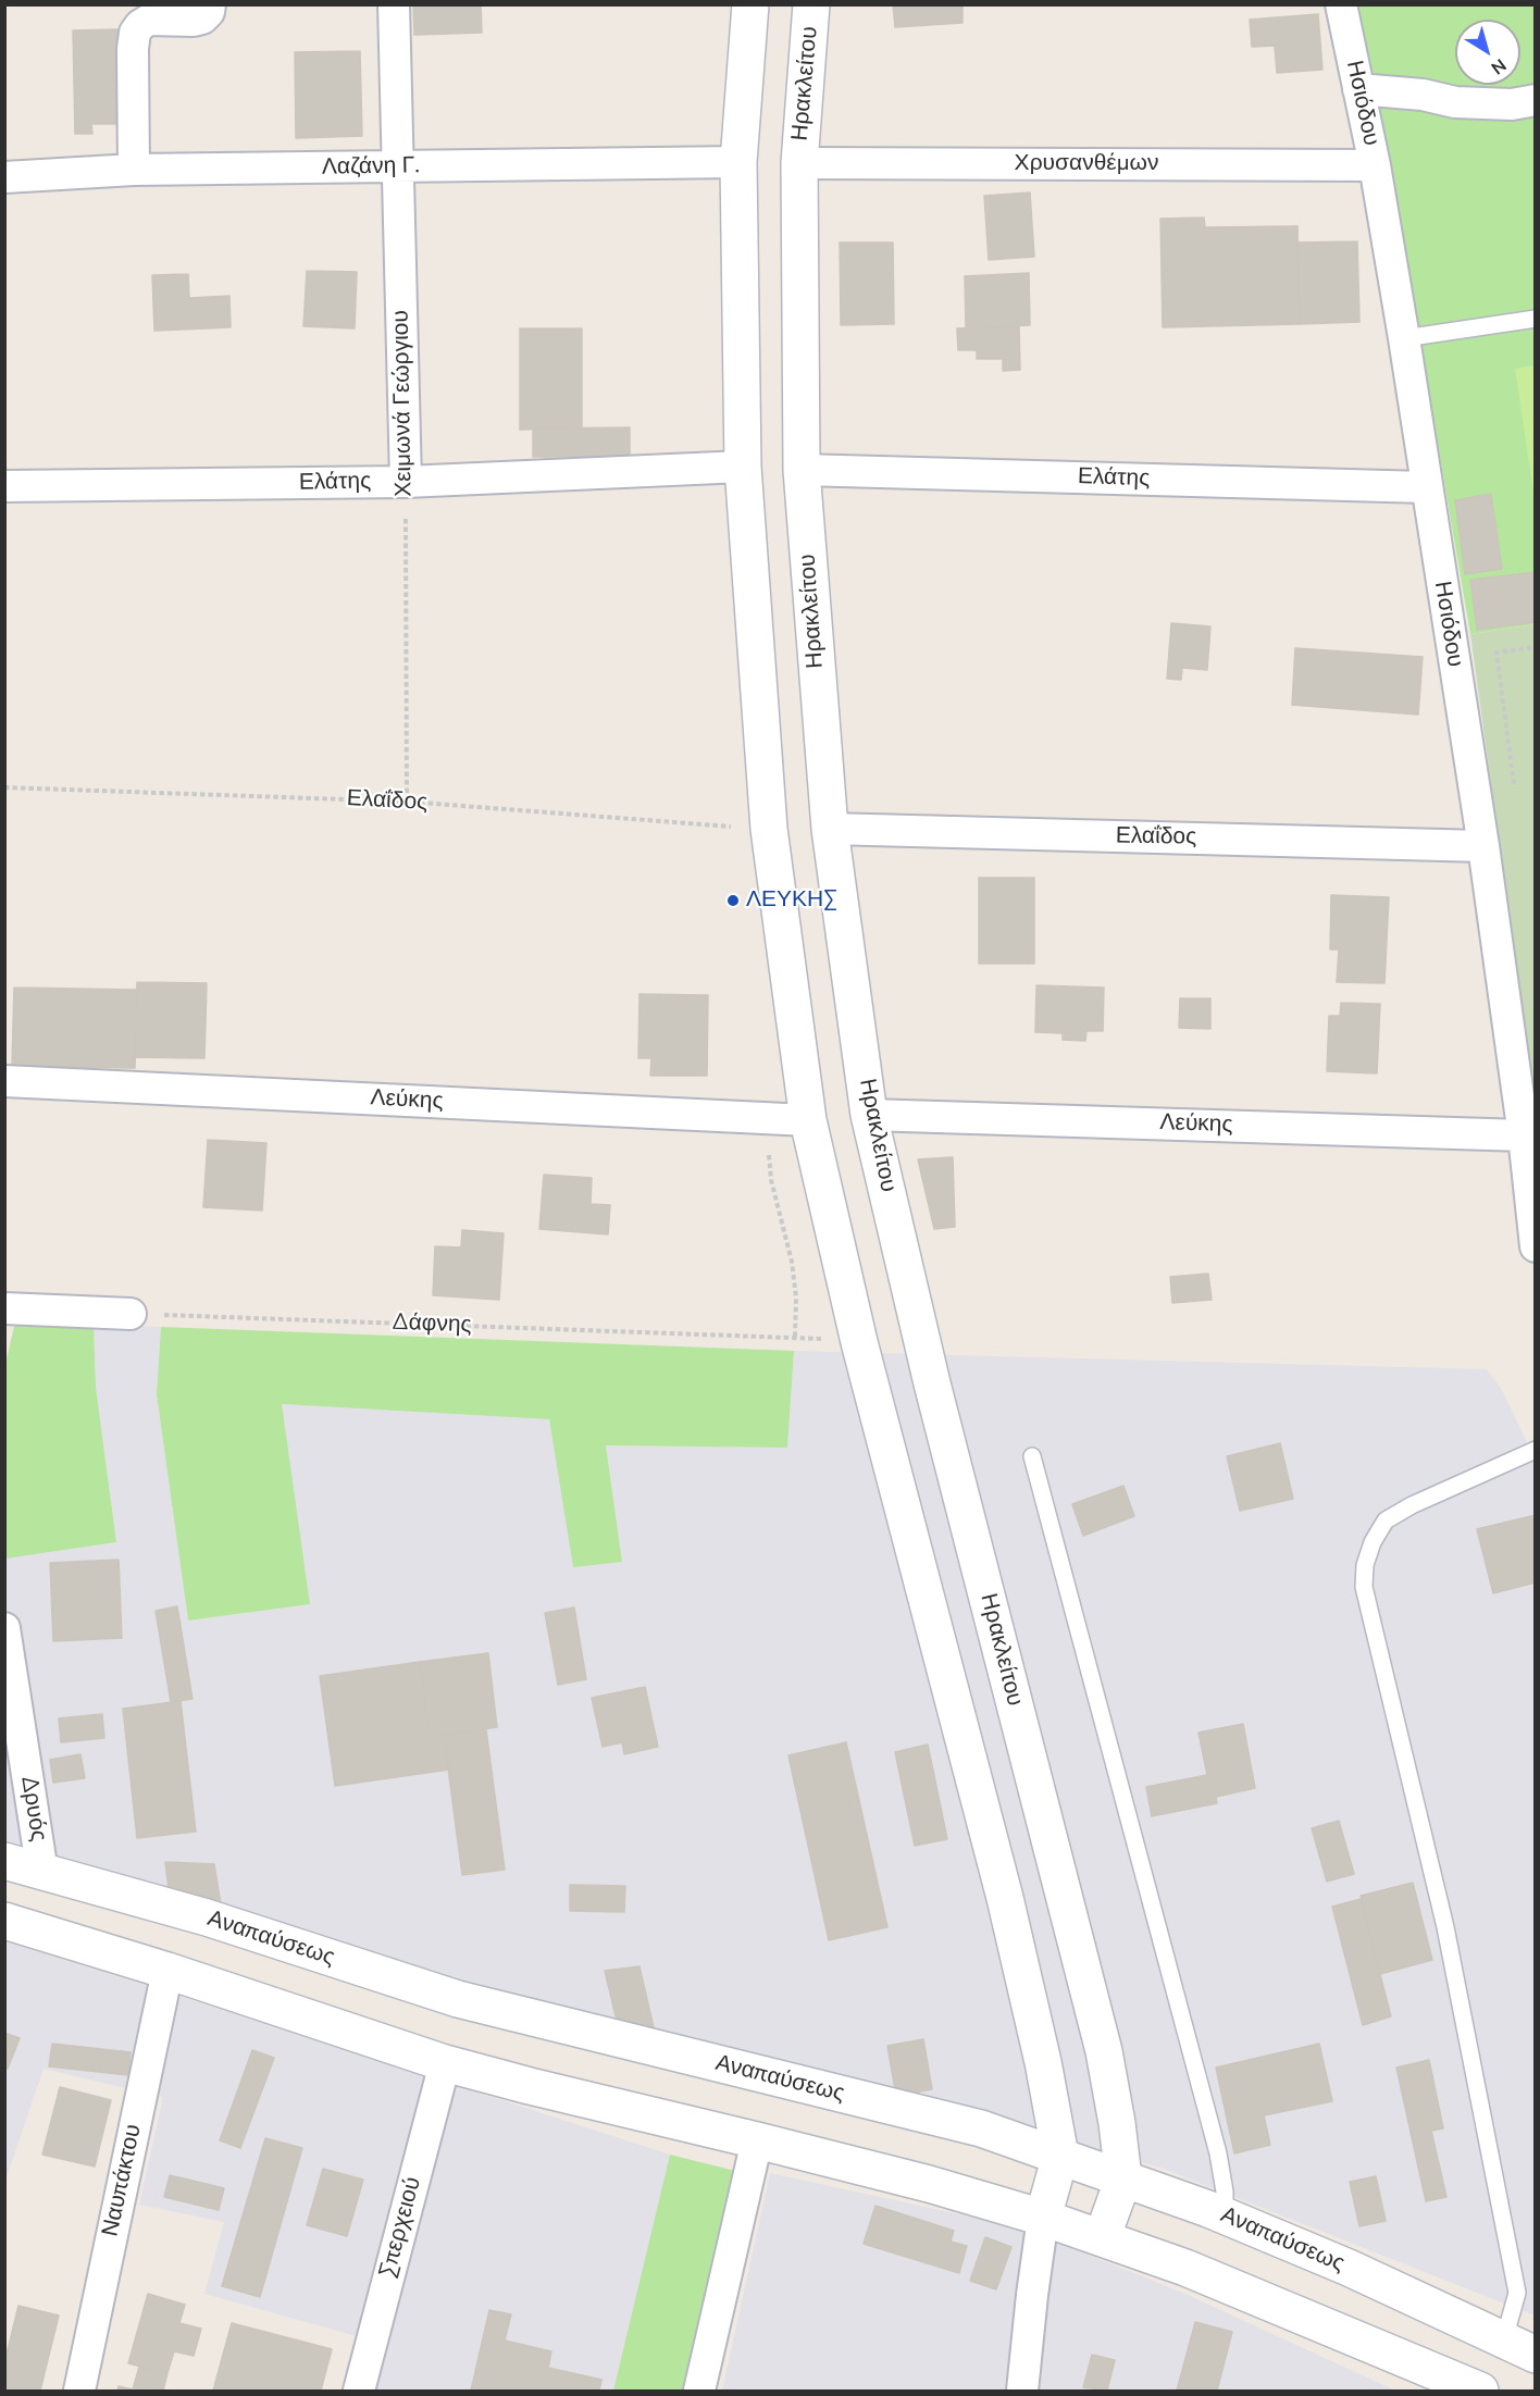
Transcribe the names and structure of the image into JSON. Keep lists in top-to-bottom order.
{
  "streets": {
    "main road": ["Ηρακλείτου", "Αναπαύσεως"],
    "street": [
      "Ησιόδου",
      "Χρυσανθέμων",
      "Λαζάνη Γ.",
      "Χειμωνά Γεώργιου",
      "Ελάτης",
      "Ελαΐδος",
      "Λεύκης",
      "Δρυός",
      "Ναυπάκτου",
      "Σπερχειού"
    ],
    "path": ["Δάφνης"]
  },
  "crossings": [
    ["Ηρακλείτου", "Χρυσανθέμων"],
    ["Ηρακλείτου", "Ελάτης"],
    ["Ηρακλείτου", "Ελαΐδος"],
    ["Ηρακλείτου", "Λεύκης"],
    ["Ηρακλείτου", "Αναπαύσεως"],
    ["Ησιόδου", "Χρυσανθέμων"],
    ["Ησιόδου", "Ελάτης"],
    ["Ησιόδου", "Ελαΐδος"],
    ["Ησιόδου", "Λεύκης"],
    ["Λαζάνη Γ.", "Χειμωνά Γεώργιου"],
    ["Χειμωνά Γεώργιου", "Ελάτης"],
    ["Χειμωνά Γεώργιου", "Ελαΐδος"],
    ["Δρυός", "Αναπαύσεως"]
  ],
  "places": ["ΛΕΥΚΗΣ"],
  "north": "bottom right"
}
